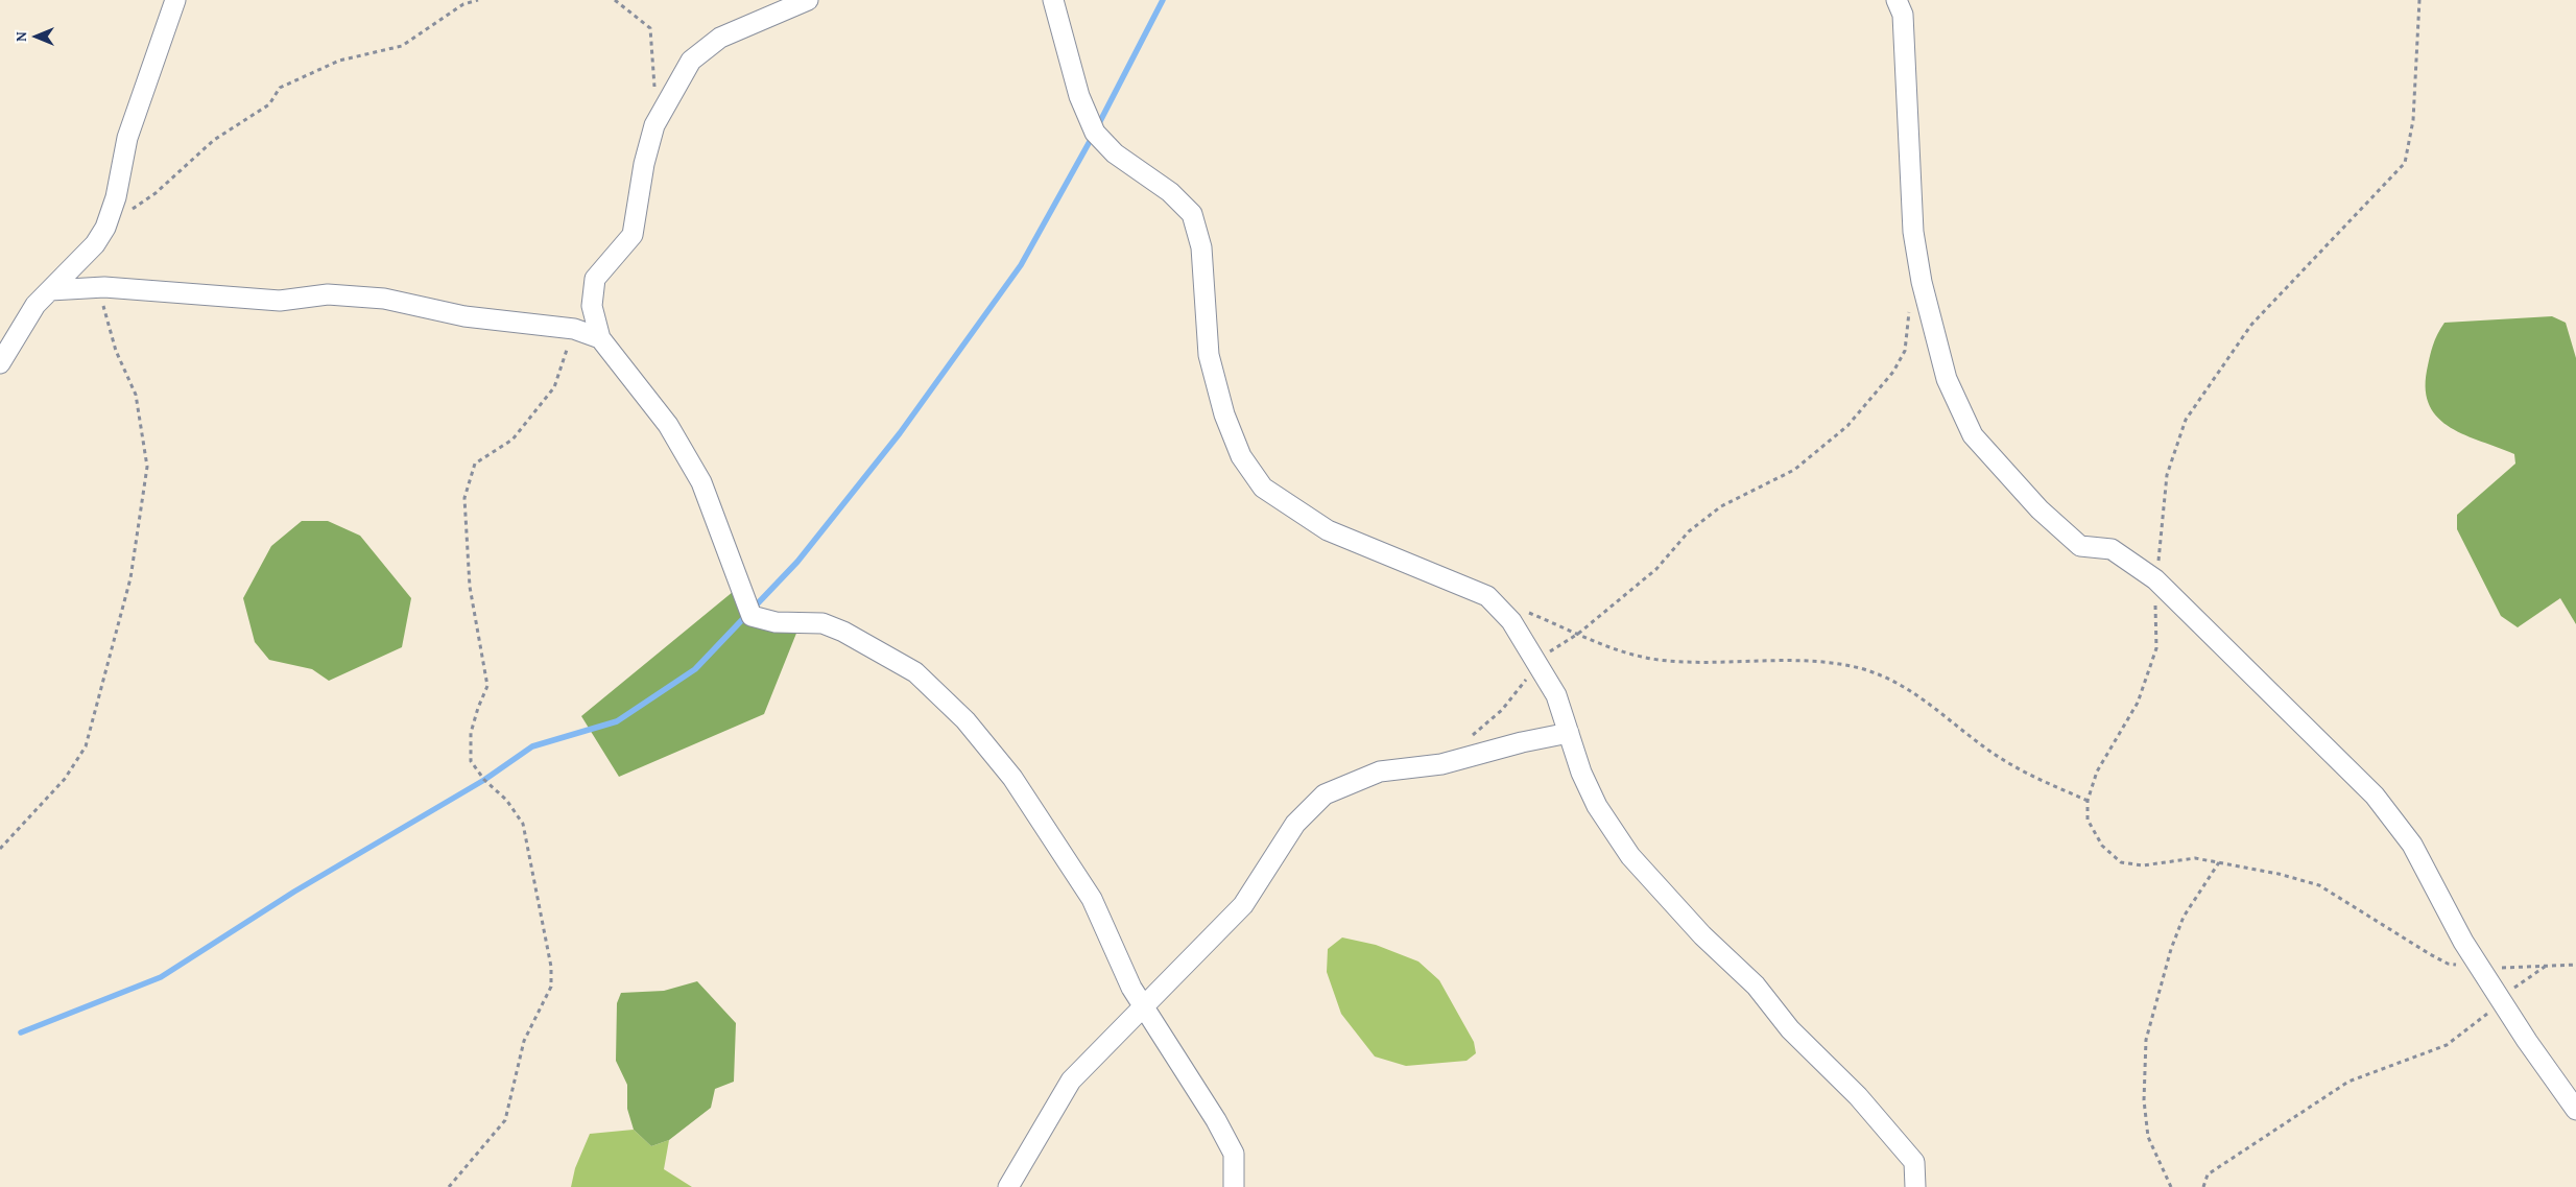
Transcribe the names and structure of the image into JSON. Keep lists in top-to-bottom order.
{
  "north": "left"
}
